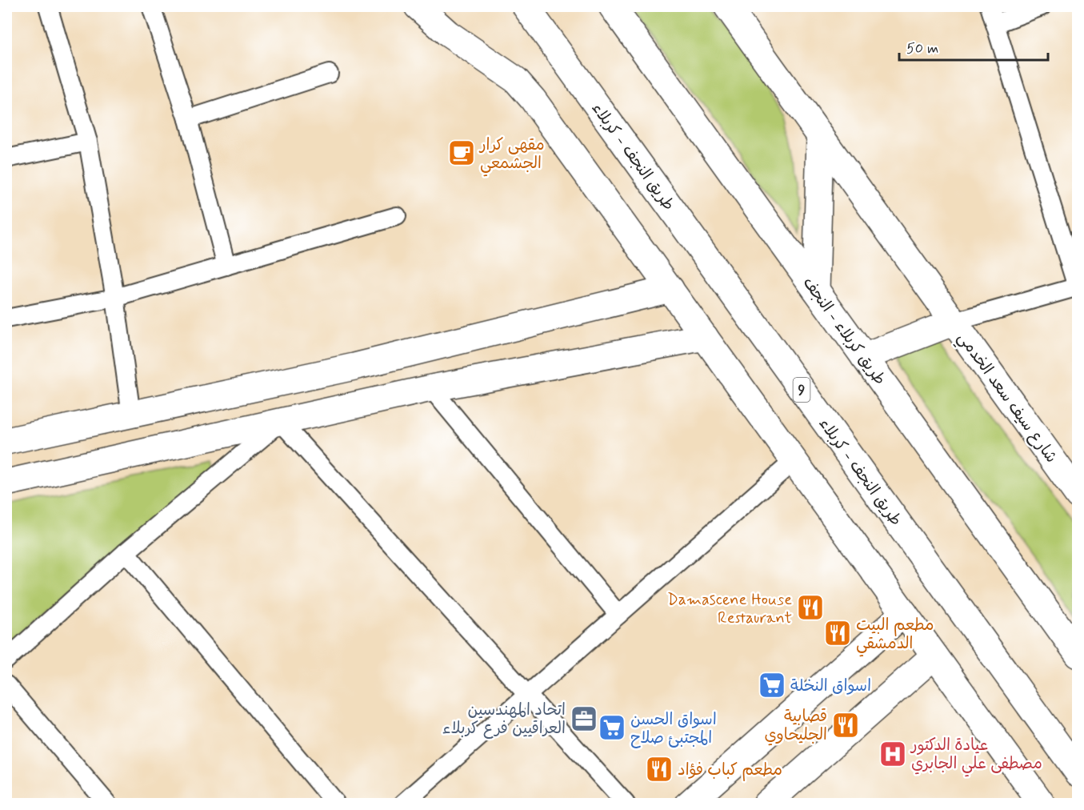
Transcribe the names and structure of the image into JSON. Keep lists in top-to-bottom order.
{
  "streets": {
    "main road": [
      "طريق النجف - كربلاء",
      "طريق كربلاء - النجف",
      "9",
      "شارع سيف سعد الخدمي"
    ]
  },
  "places": {
    "cafe": ["مقهى كرار الجشمعي"],
    "restaurant": [
      "Damascene House Restaurant",
      "مطعم البيت الدمشقي",
      "قصابية الجليحاوي",
      "مطعم كباب فؤاد"
    ],
    "supermarket": ["اسواق النخلة", "اسواق الحسن المجتبئ صلاح"],
    "office": ["اتحاد المهندسين العراقيين فرع كربلاء"],
    "hospital": ["عيادة الدكتور مصطفى علي الجابري"]
  },
  "scale_bar": "50 m"
}
